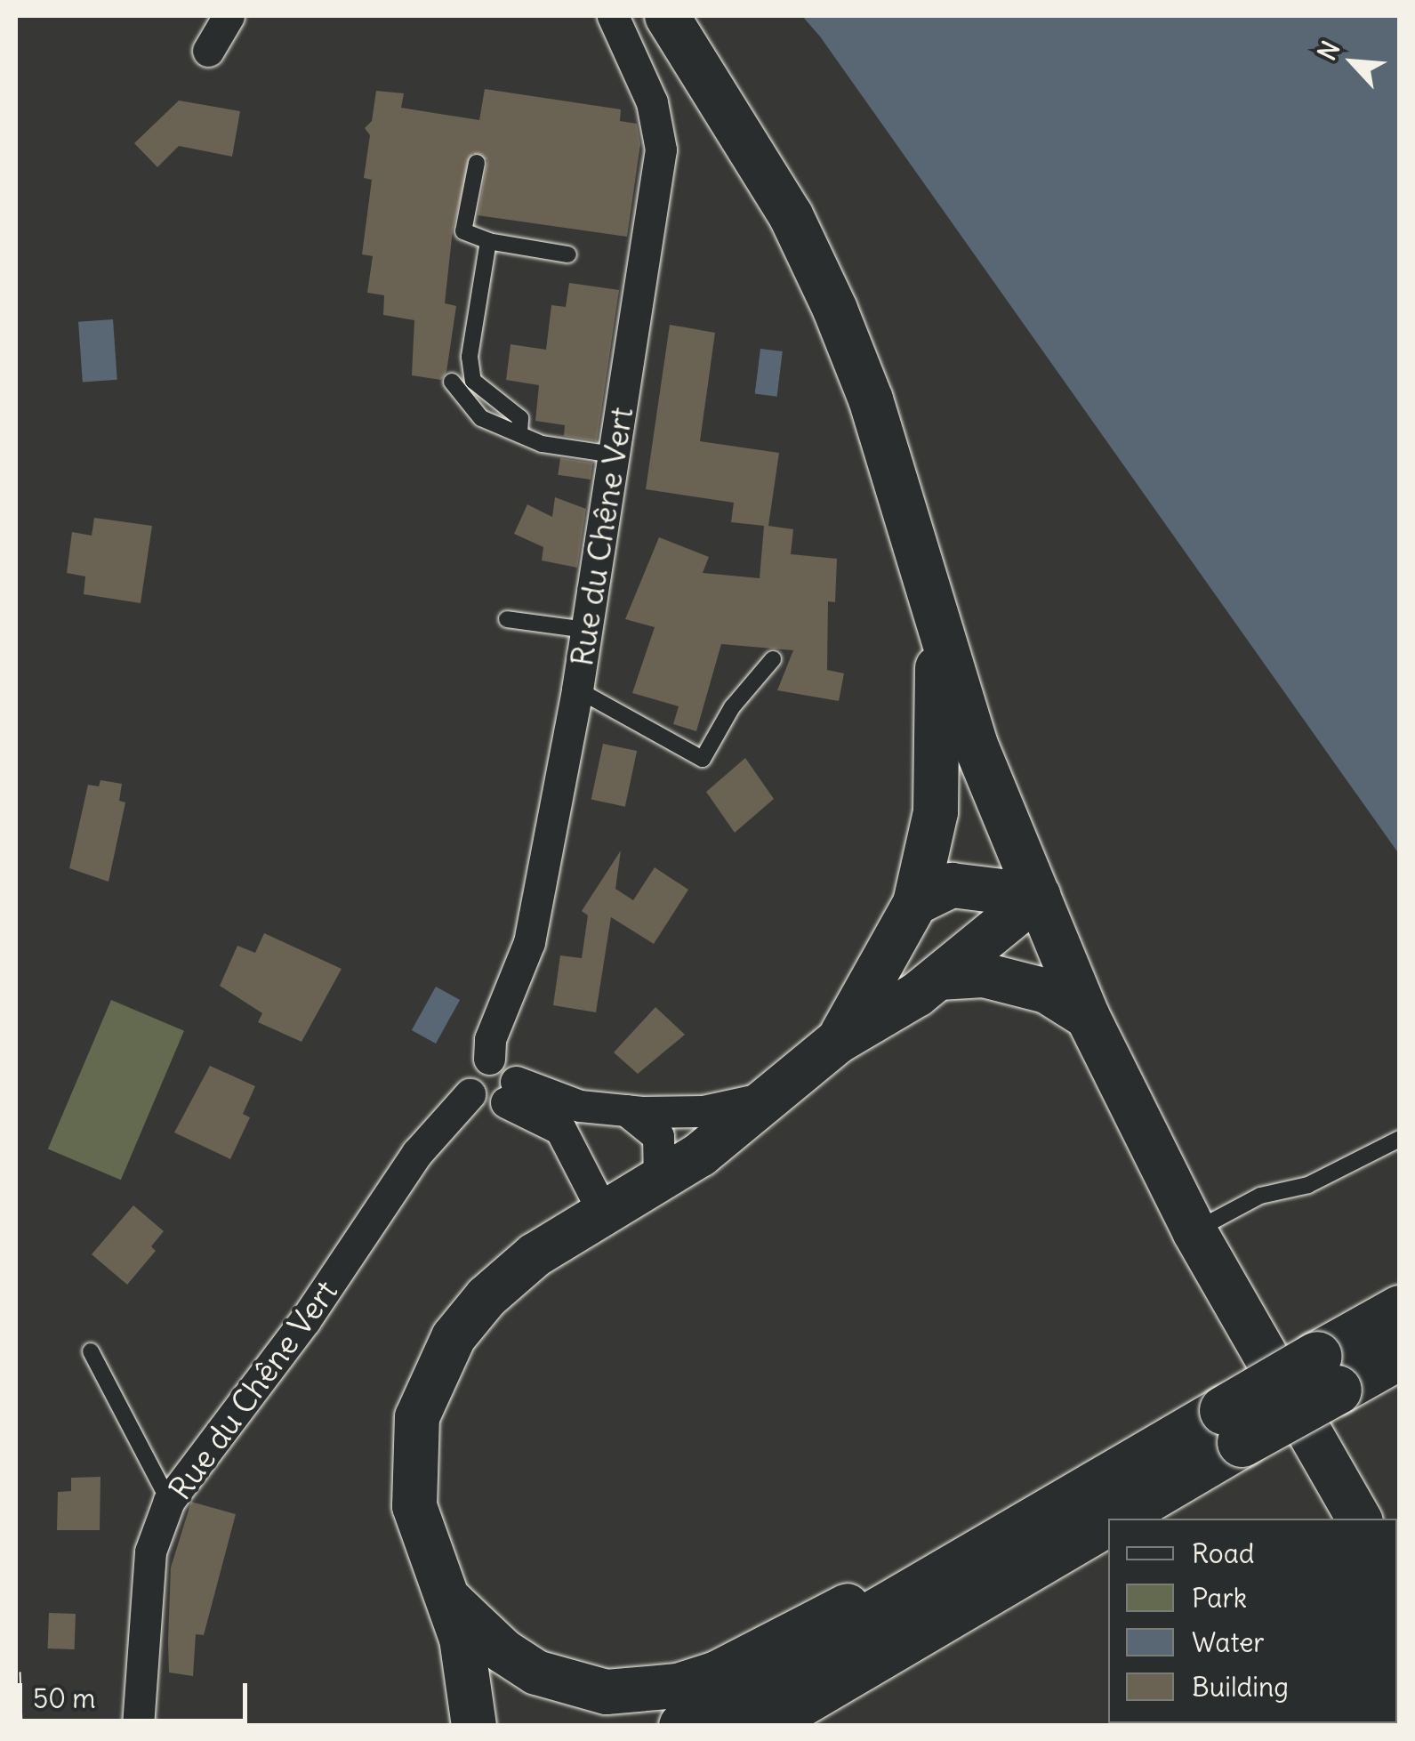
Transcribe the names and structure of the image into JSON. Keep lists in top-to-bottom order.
{
  "streets": {
    "street": ["Rue du Chêne Vert"]
  },
  "legend": [
    "Road",
    "Park",
    "Water",
    "Building"
  ],
  "scale_bar": "50 m",
  "north": "top left"
}
